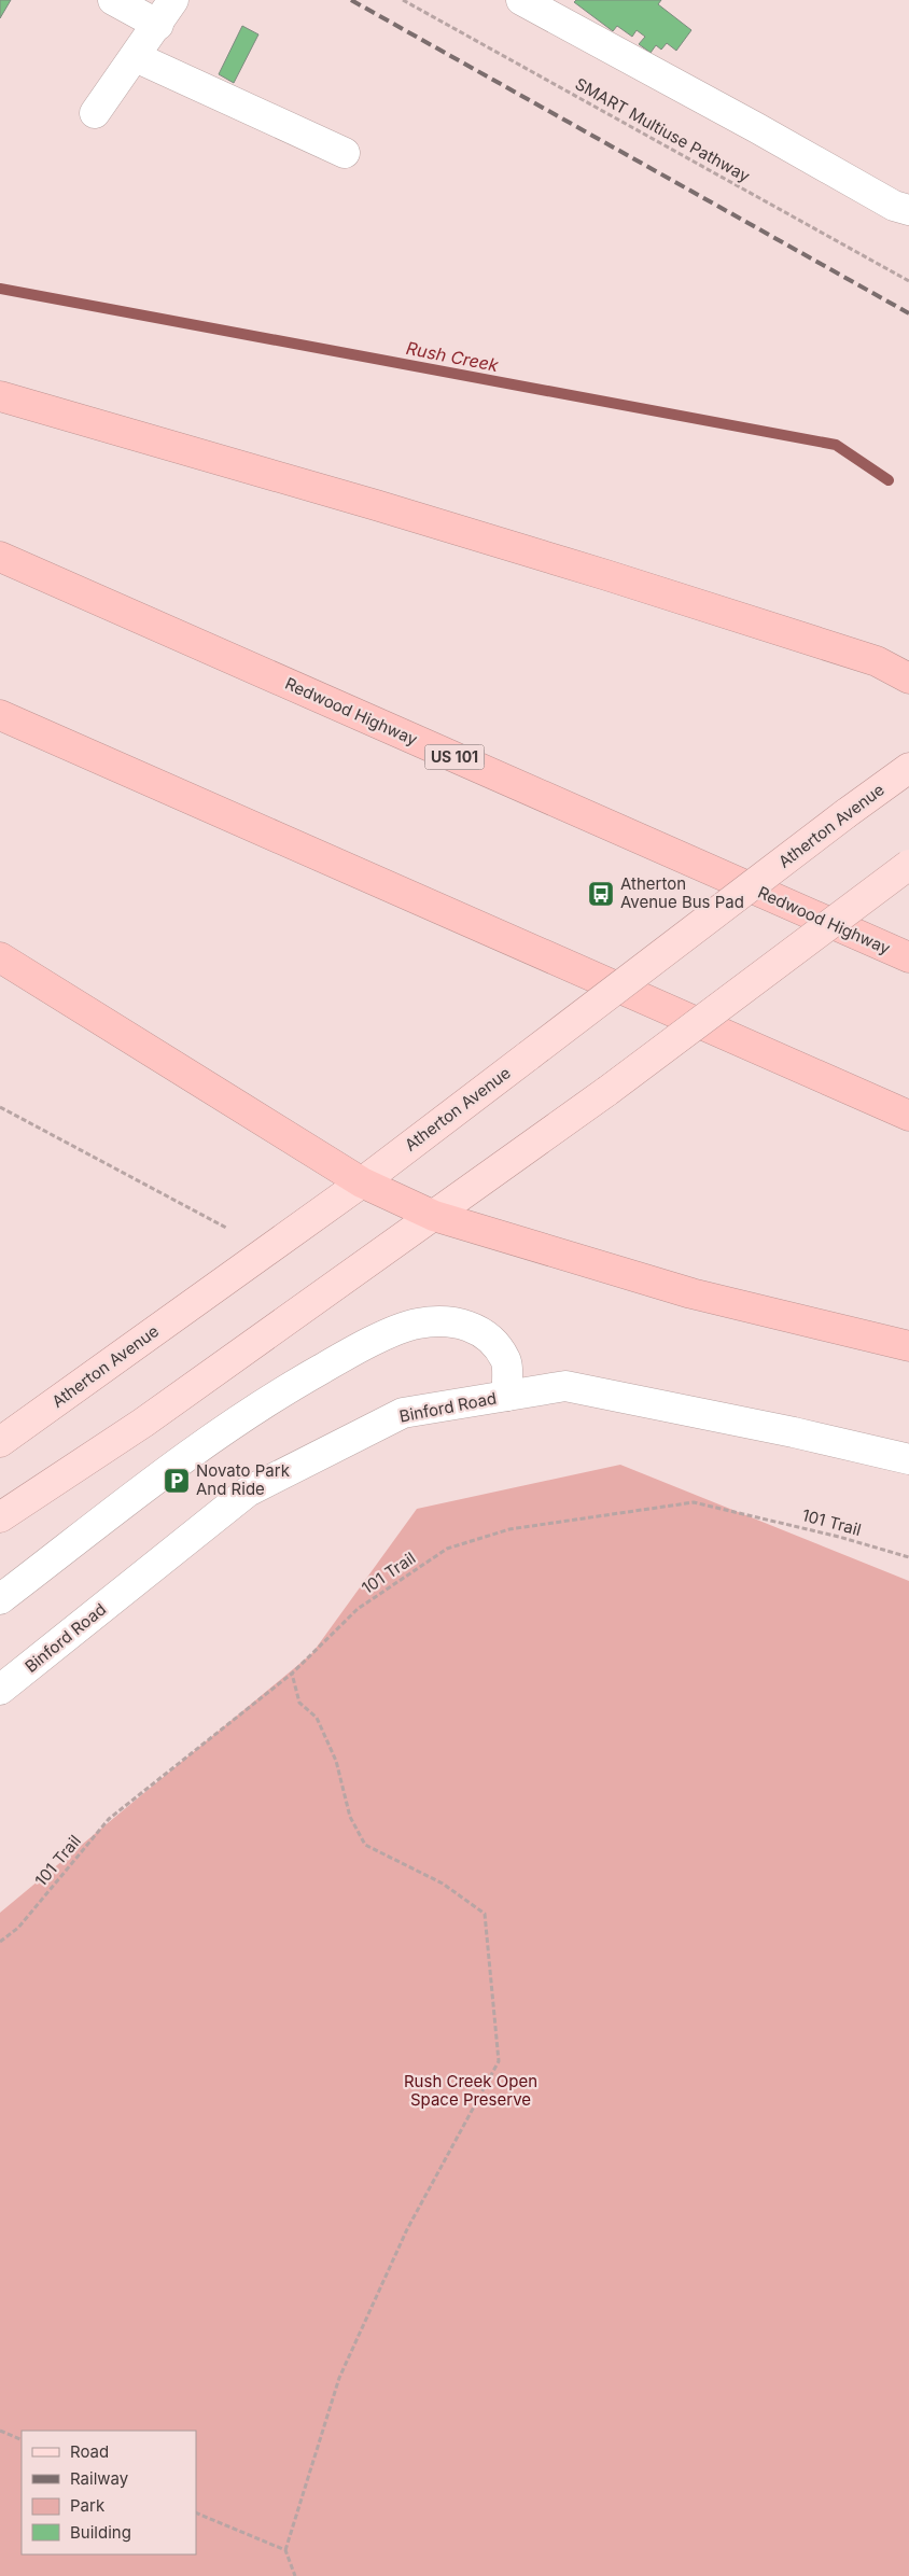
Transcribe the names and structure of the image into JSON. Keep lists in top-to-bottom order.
{
  "streets": {
    "highway": ["Redwood Highway", "US 101"],
    "main road": ["Atherton Avenue"],
    "street": ["Binford Road"],
    "path": ["SMART Multiuse Pathway", "101 Trail"]
  },
  "water": ["Rush Creek"],
  "parks": ["Rush Creek Open Space Preserve"],
  "places": {
    "bus stop": ["Atherton Avenue Bus Pad"],
    "parking": ["Novato Park And Ride"]
  },
  "legend": [
    "Road",
    "Railway",
    "Park",
    "Building"
  ]
}
